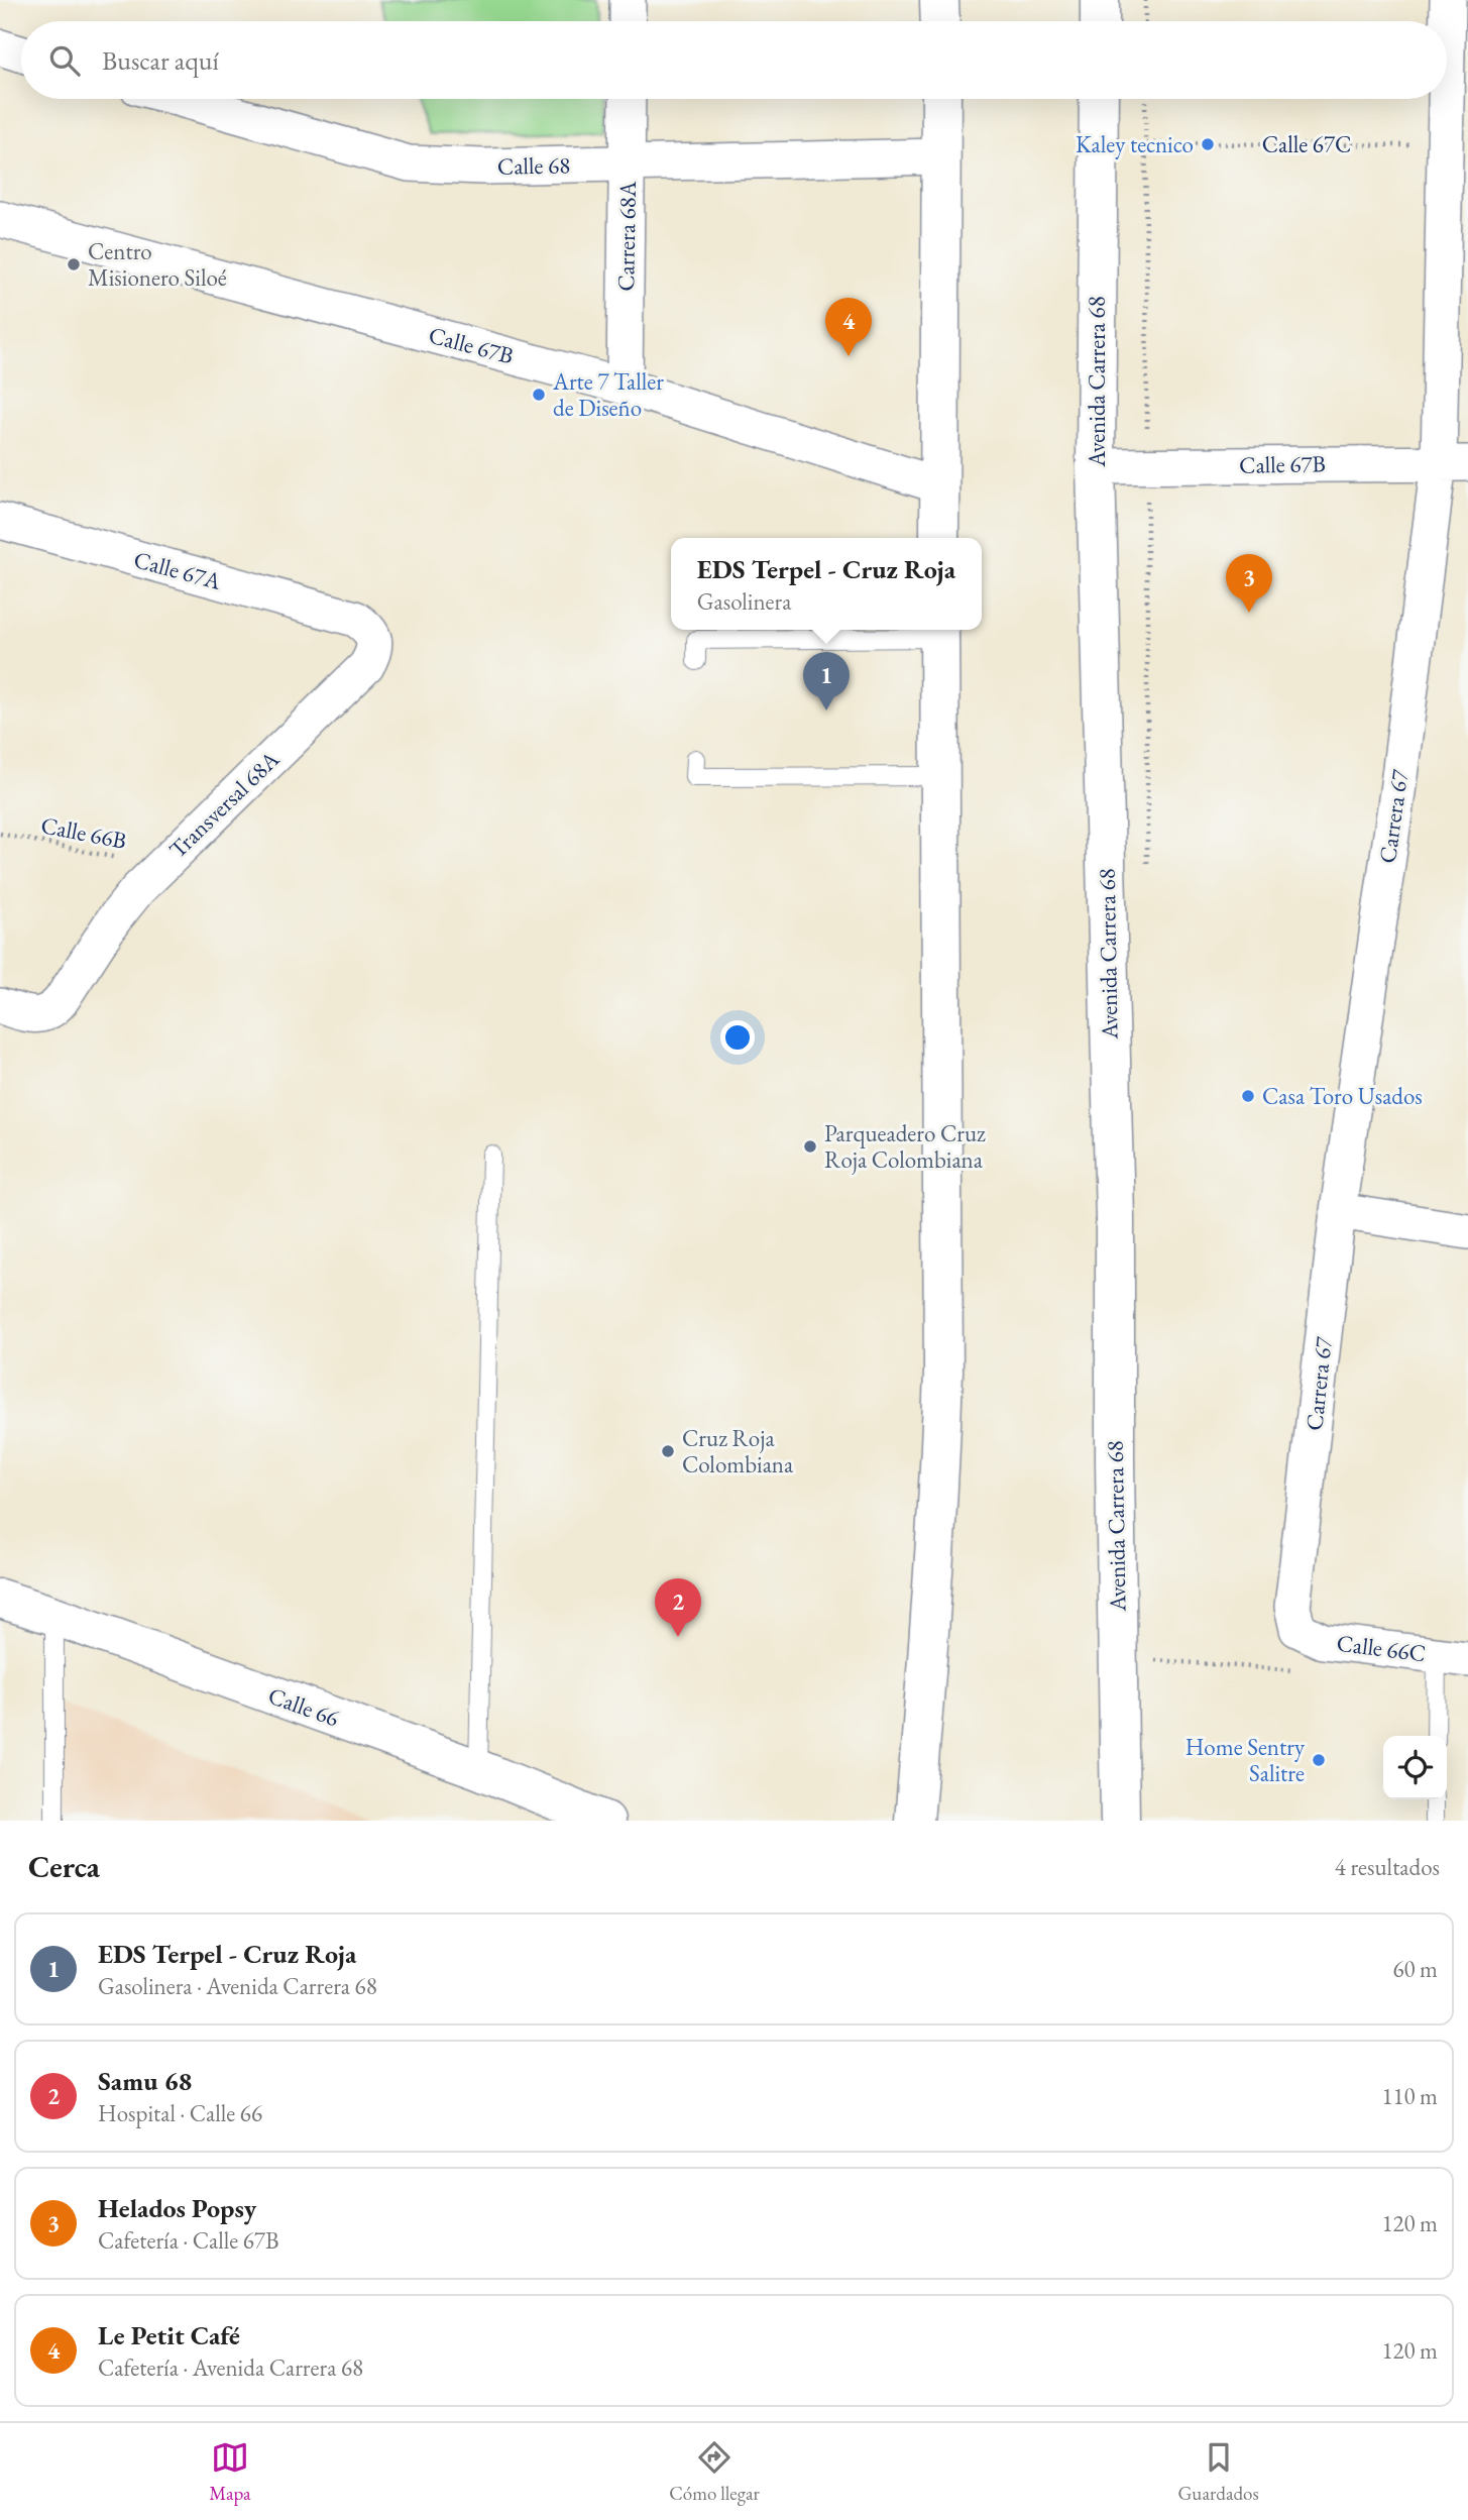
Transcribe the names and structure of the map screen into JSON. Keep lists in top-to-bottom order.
{
  "streets": {
    "main road": ["Avenida Carrera 68", "Calle 66"],
    "street": [
      "Calle 68",
      "Carrera 68A",
      "Calle 67B",
      "Calle 67A",
      "Transversal 68A",
      "Carrera 67",
      "Calle 66C"
    ],
    "path": ["Calle 67C", "Calle 66B"]
  },
  "crossings": [
    ["Calle 67C", "Carrera 67"],
    ["Calle 68", "Carrera 68A"],
    ["Carrera 68A", "Calle 67B"],
    ["Calle 67B", "Avenida Carrera 68"],
    ["Calle 67B", "Carrera 67"],
    ["Calle 67A", "Transversal 68A"],
    ["Transversal 68A", "Calle 66B"],
    ["Carrera 67", "Calle 66C"]
  ],
  "places": [
    "Kaley tecnico",
    "Centro Misionero Siloé",
    "Arte 7 Taller de Diseño",
    "Casa Toro Usados",
    "Parqueadero Cruz Roja Colombiana",
    "Cruz Roja Colombiana",
    "Home Sentry Salitre"
  ],
  "page": {
    "search": "Buscar aquí",
    "pins": [
      "4",
      "3",
      "1",
      "2"
    ],
    "popup": ["EDS Terpel - Cruz Roja", "Gasolinera"],
    "heading": ["Cerca", "4 resultados"],
    "list": [
      {
        "mark": "1",
        "name": "EDS Terpel - Cruz Roja",
        "note": "Gasolinera · Avenida Carrera 68",
        "value": "60 m"
      },
      {
        "mark": "2",
        "name": "Samu 68",
        "note": "Hospital · Calle 66",
        "value": "110 m"
      },
      {
        "mark": "3",
        "name": "Helados Popsy",
        "note": "Cafetería · Calle 67B",
        "value": "120 m"
      },
      {
        "mark": "4",
        "name": "Le Petit Café",
        "note": "Cafetería · Avenida Carrera 68",
        "value": "120 m"
      }
    ],
    "nav": ["Mapa", "Cómo llegar", "Guardados"]
  }
}
